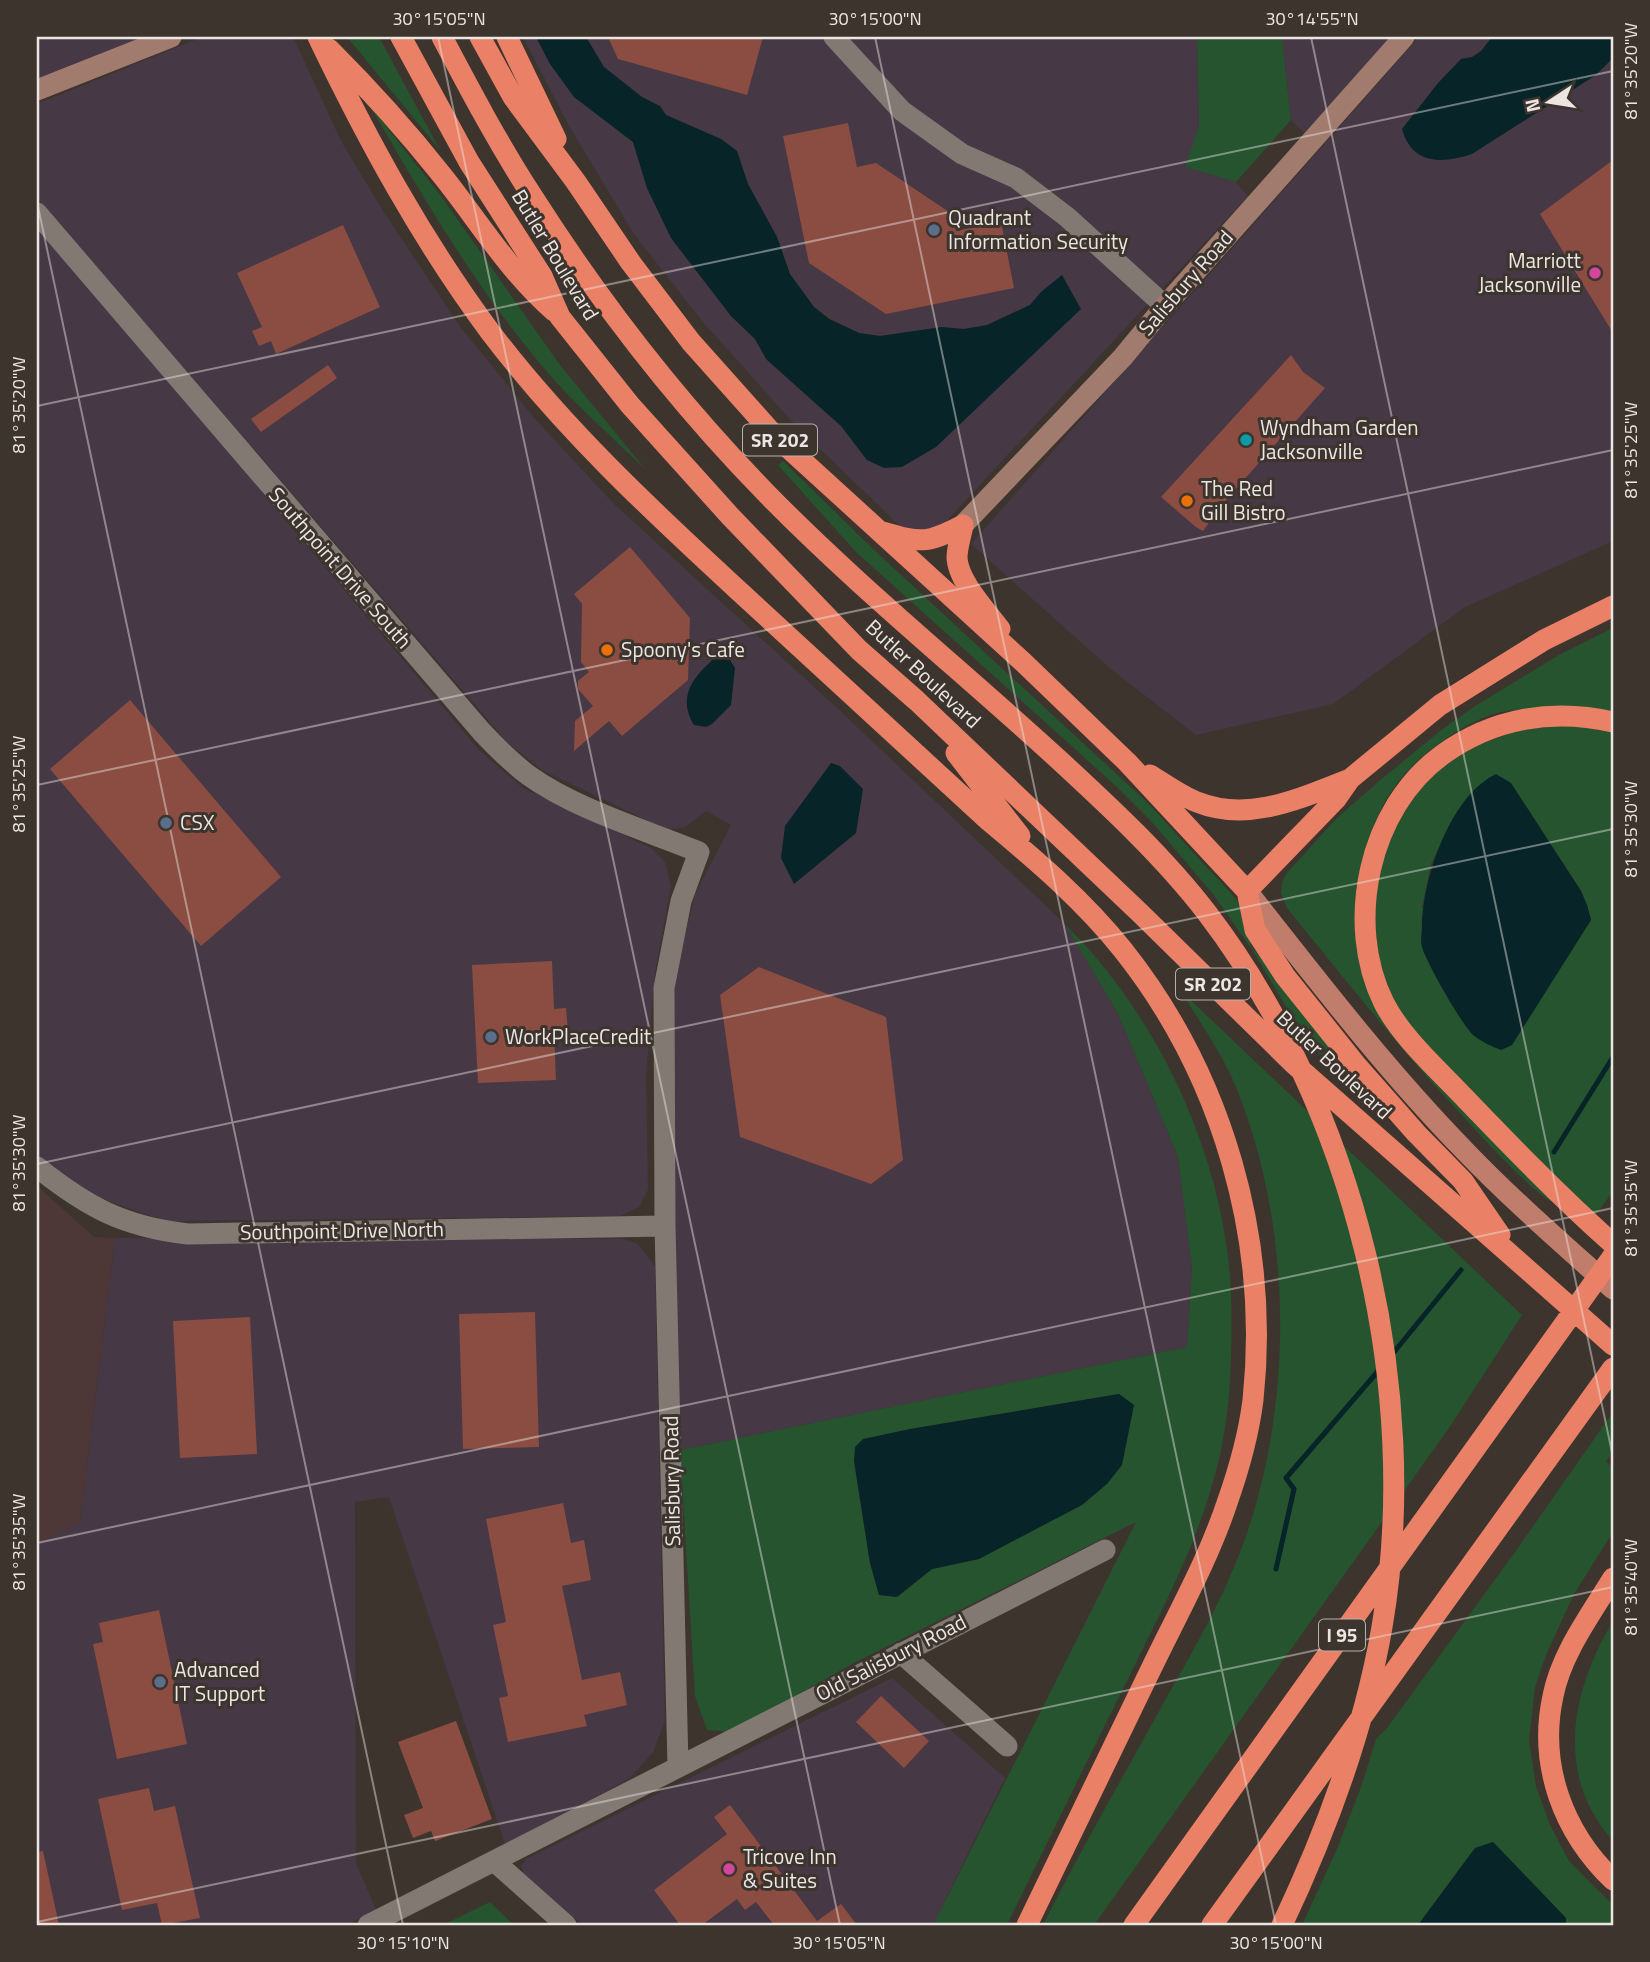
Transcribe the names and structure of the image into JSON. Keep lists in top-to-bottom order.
{
  "streets": {
    "highway": ["Butler Boulevard", "SR 202", "I 95"],
    "street": [
      "Salisbury Road",
      "Southpoint Drive South",
      "Southpoint Drive North",
      "Old Salisbury Road"
    ]
  },
  "crossings": [
    ["Butler Boulevard", "SR 202"],
    ["Salisbury Road", "Southpoint Drive South"],
    ["Salisbury Road", "Southpoint Drive North"],
    ["Salisbury Road", "Old Salisbury Road"]
  ],
  "places": [
    "Quadrant Information Security",
    "Marriott Jacksonville",
    "Wyndham Garden Jacksonville",
    "The Red Gill Bistro",
    "Spoony's Cafe",
    "CSX",
    "WorkPlaceCredit",
    "Advanced IT Support",
    "Tricove Inn & Suites"
  ],
  "north": "left",
  "coordinates": [
    "30°15'05\"N",
    "30°15'00\"N",
    "30°14'55\"N",
    "81°35'20\"W",
    "81°35'25\"W",
    "81°35'30\"W",
    "81°35'35\"W",
    "81°35'40\"W",
    "30°15'10\"N"
  ]
}
